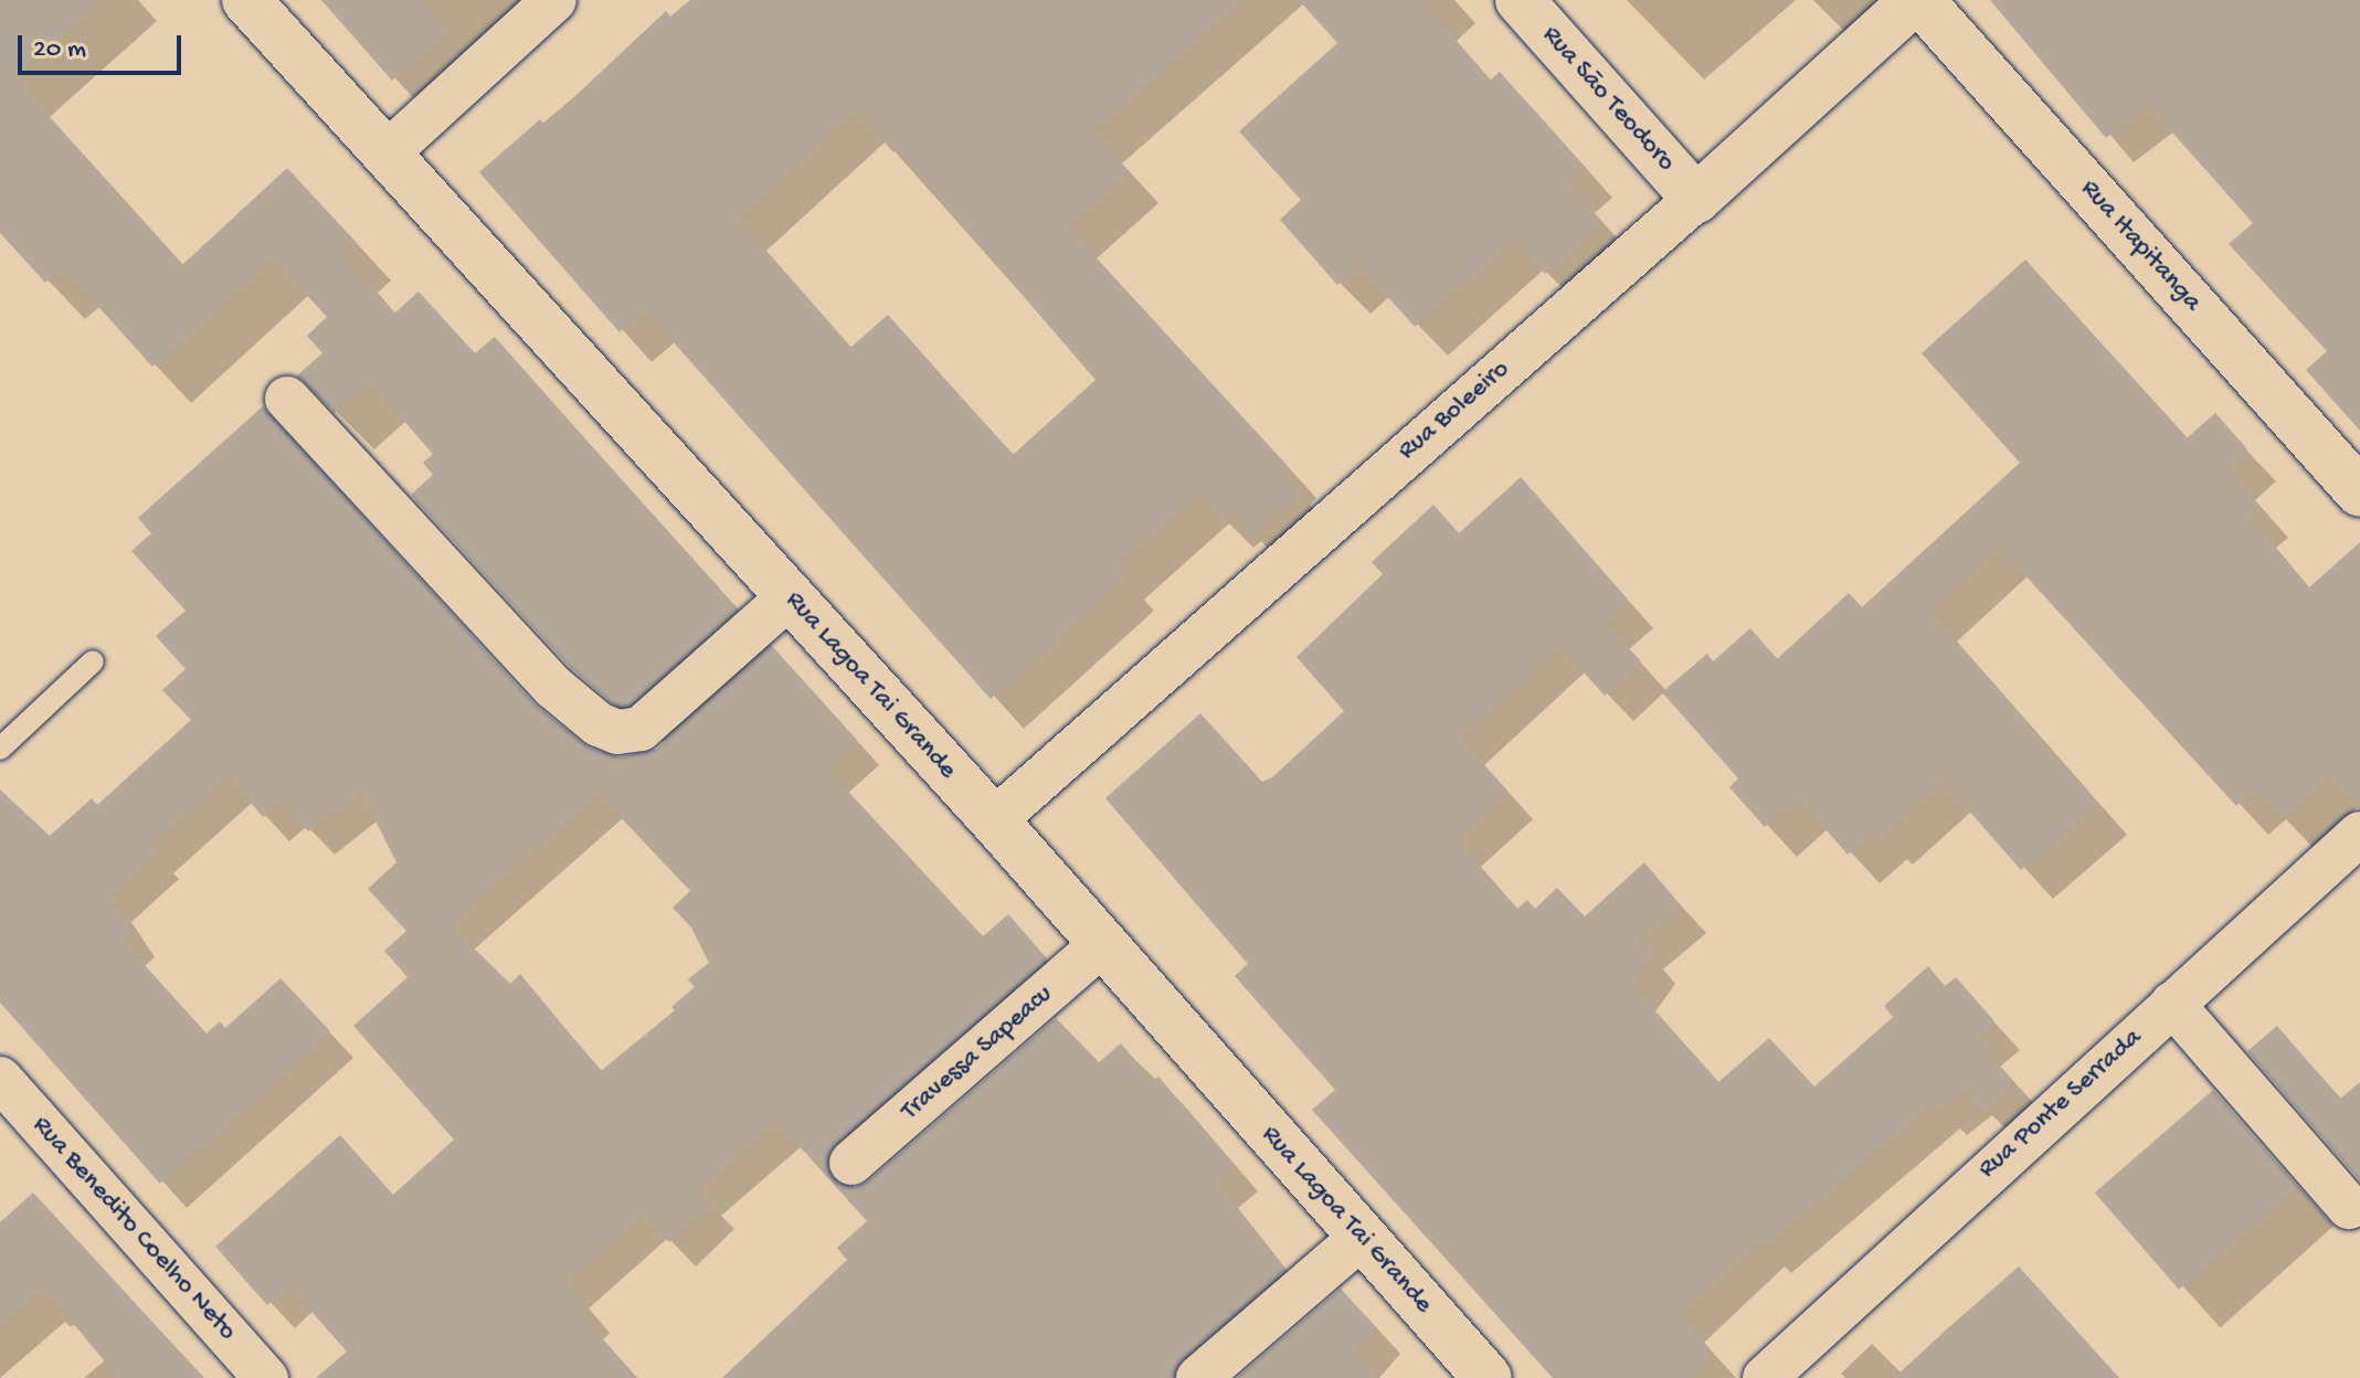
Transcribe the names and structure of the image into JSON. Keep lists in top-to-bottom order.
{
  "streets": {
    "street": [
      "Rua São Teodoro",
      "Rua Itapitanga",
      "Rua Boleeiro",
      "Rua Lagoa Tai Grande",
      "Travessa Sapeacu",
      "Rua Ponte Serrada",
      "Rua Benedito Coelho Neto"
    ]
  },
  "crossings": [
    ["Rua São Teodoro", "Rua Boleeiro"],
    ["Rua Itapitanga", "Rua Boleeiro"],
    ["Rua Boleeiro", "Rua Lagoa Tai Grande"],
    ["Rua Lagoa Tai Grande", "Travessa Sapeacu"]
  ],
  "scale_bar": "20 m"
}
